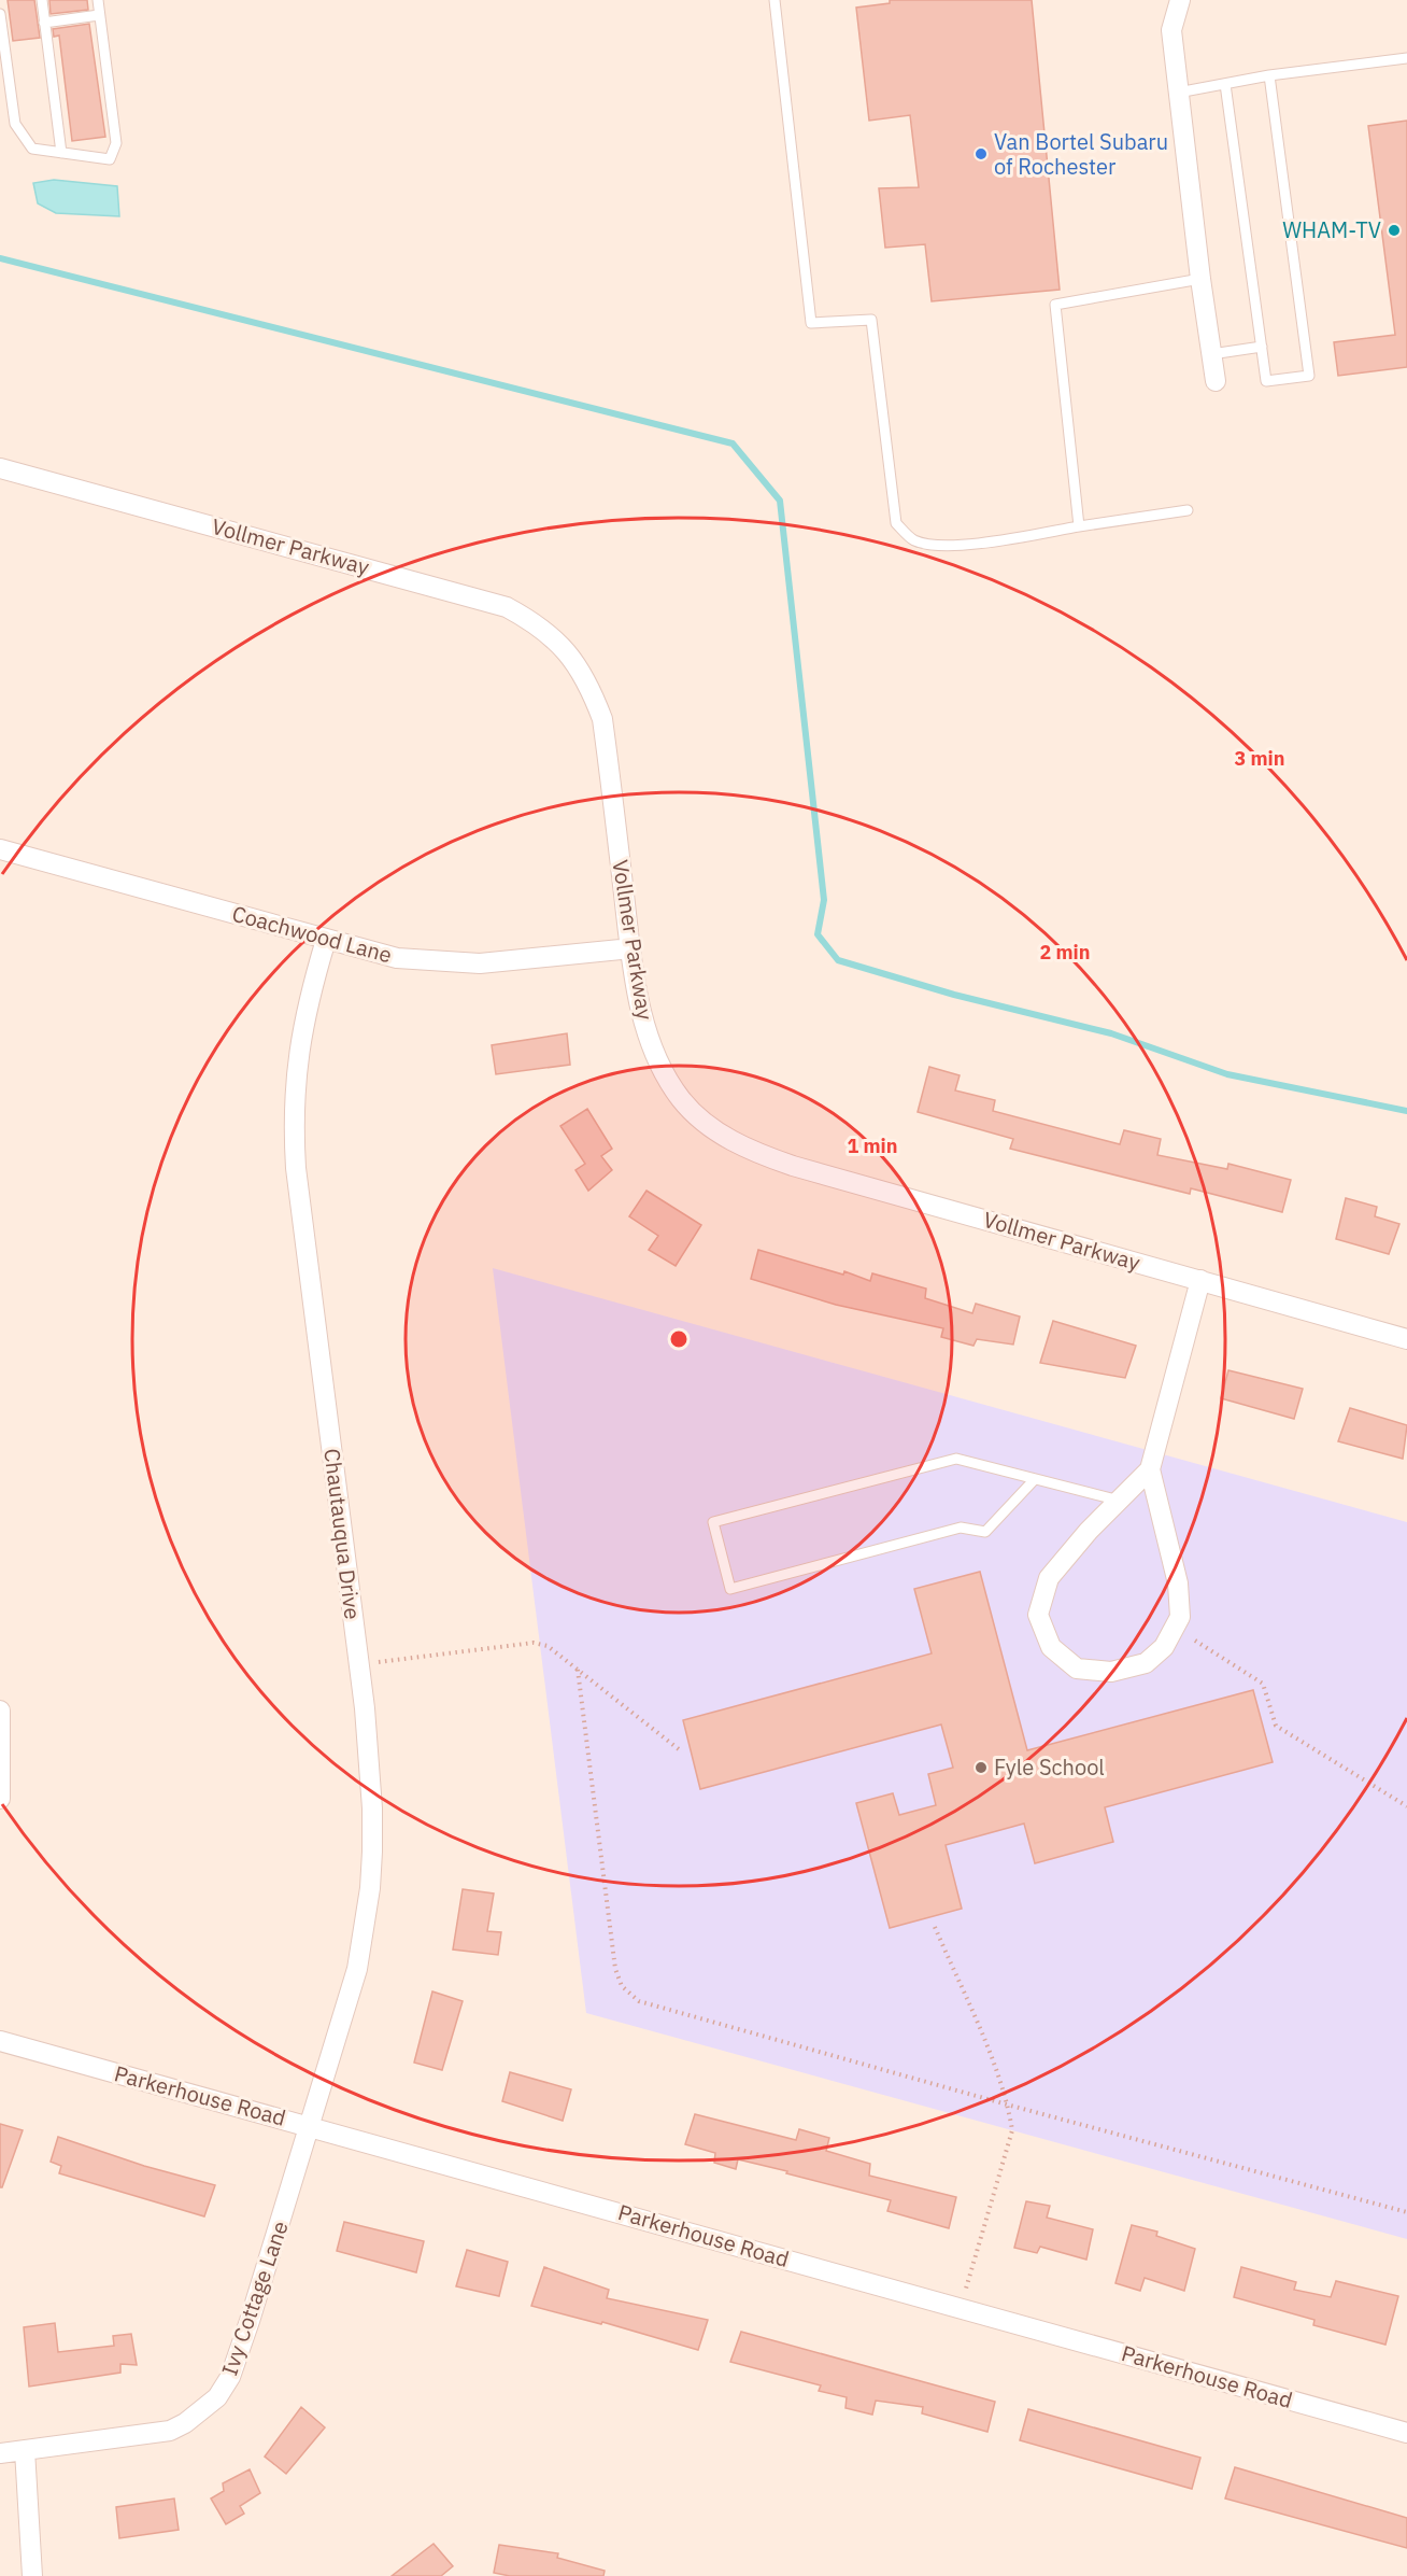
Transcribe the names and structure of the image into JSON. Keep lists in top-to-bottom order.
{
  "streets": {
    "street": [
      "Vollmer Parkway",
      "Coachwood Lane",
      "Chautauqua Drive",
      "Parkerhouse Road",
      "Ivy Cottage Lane"
    ]
  },
  "crossings": [
    ["Vollmer Parkway", "Coachwood Lane"],
    ["Coachwood Lane", "Chautauqua Drive"],
    ["Chautauqua Drive", "Parkerhouse Road"],
    ["Chautauqua Drive", "Ivy Cottage Lane"],
    ["Parkerhouse Road", "Ivy Cottage Lane"]
  ],
  "places": ["Van Bortel Subaru of Rochester", "WHAM-TV", "Fyle School"],
  "rings": ["3 min", "2 min", "1 min"]
}
